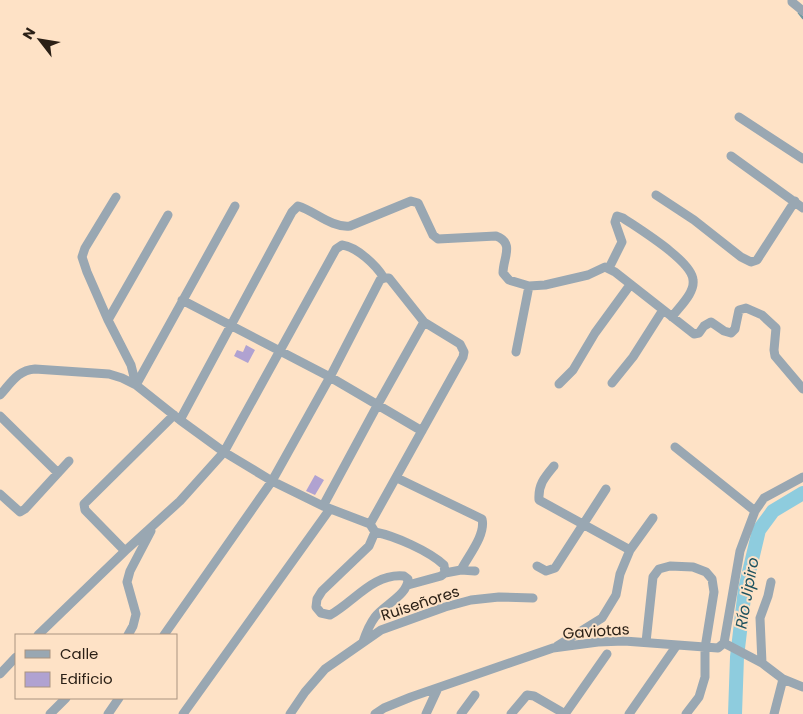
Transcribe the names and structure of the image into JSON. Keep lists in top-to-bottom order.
{
  "streets": {
    "street": ["Ruiseñores", "Gaviotas"]
  },
  "water": ["Río Jipiro"],
  "legend": ["Calle", "Edificio"],
  "north": "top left"
}
